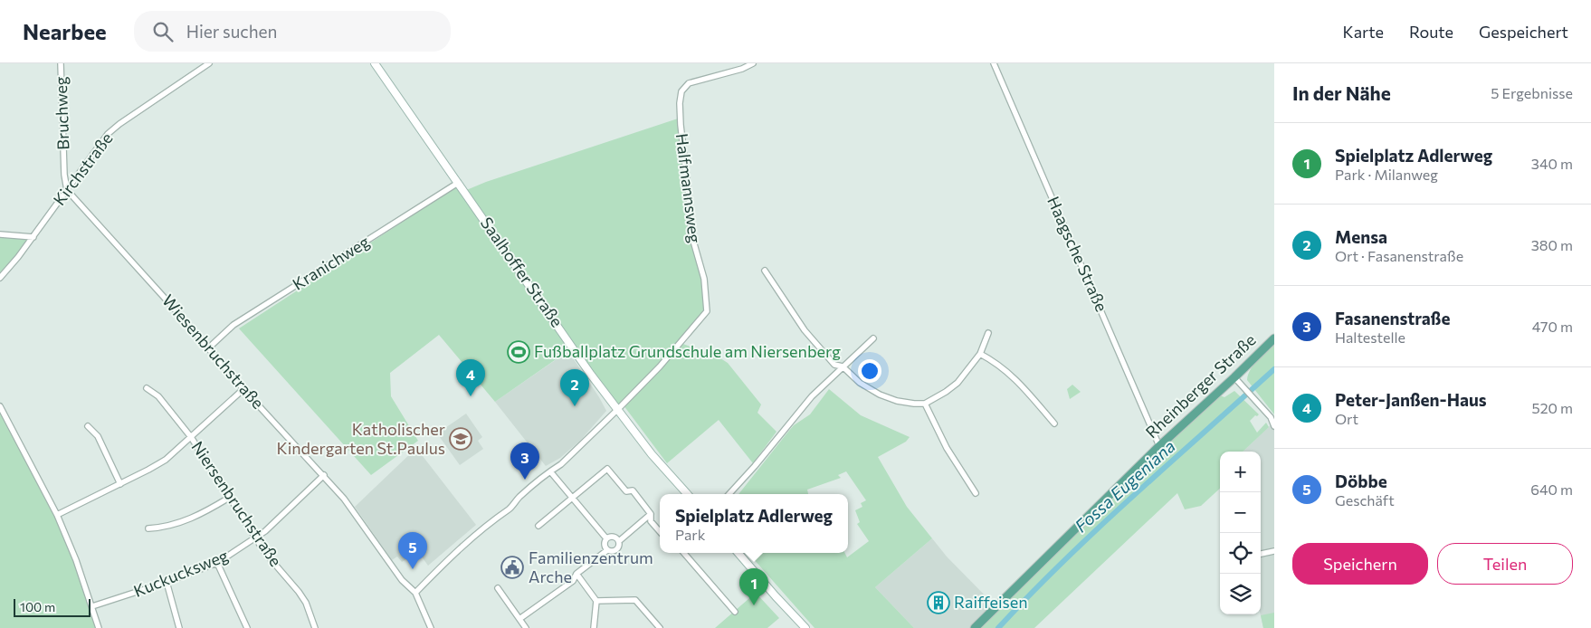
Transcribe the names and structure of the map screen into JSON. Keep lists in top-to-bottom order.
{
  "streets": {
    "main road": ["Saalhoffer Straße", "Rheinberger Straße"],
    "street": [
      "Bruchweg",
      "Kirchstraße",
      "Halfmannsweg",
      "Haagsche Straße",
      "Kranichweg",
      "Wiesenbruchstraße",
      "Niersenbruchstraße",
      "Kuckucksweg"
    ]
  },
  "crossings": [
    ["Bruchweg", "Kirchstraße"],
    ["Bruchweg", "Wiesenbruchstraße"],
    ["Kirchstraße", "Wiesenbruchstraße"],
    ["Halfmannsweg", "Saalhoffer Straße"],
    ["Haagsche Straße", "Rheinberger Straße"],
    ["Kranichweg", "Saalhoffer Straße"],
    ["Kranichweg", "Wiesenbruchstraße"],
    ["Wiesenbruchstraße", "Kuckucksweg"],
    ["Niersenbruchstraße", "Kuckucksweg"]
  ],
  "water": ["Fossa Eugeniana"],
  "places": {
    "sports": ["Fußballplatz Grundschule am Niersenberg"],
    "school or university": ["Katholischer Kindergarten St.Paulus"],
    "public building": ["Familienzentrum Arche"],
    "building": ["Raiffeisen"]
  },
  "scale_bar": "100 m",
  "page": {
    "header": "Nearbee",
    "search": "Hier suchen",
    "nav": ["Karte", "Route", "Gespeichert"],
    "heading": ["In der Nähe", "5 Ergebnisse"],
    "list": [
      {
        "mark": "1",
        "name": "Spielplatz Adlerweg",
        "note": "Park · Milanweg",
        "value": "340 m"
      },
      {
        "mark": "2",
        "name": "Mensa",
        "note": "Ort · Fasanenstraße",
        "value": "380 m"
      },
      {
        "mark": "3",
        "name": "Fasanenstraße",
        "note": "Haltestelle",
        "value": "470 m"
      },
      {
        "mark": "4",
        "name": "Peter-Janßen-Haus",
        "note": "Ort",
        "value": "520 m"
      },
      {
        "mark": "5",
        "name": "Döbbe",
        "note": "Geschäft",
        "value": "640 m"
      }
    ],
    "pins": [
      "4",
      "2",
      "3",
      "5",
      "1"
    ],
    "map_buttons": ["+", "−"],
    "popup": ["Spielplatz Adlerweg", "Park"],
    "buttons": ["Speichern", "Teilen"],
    "scale": "100 m"
  }
}
